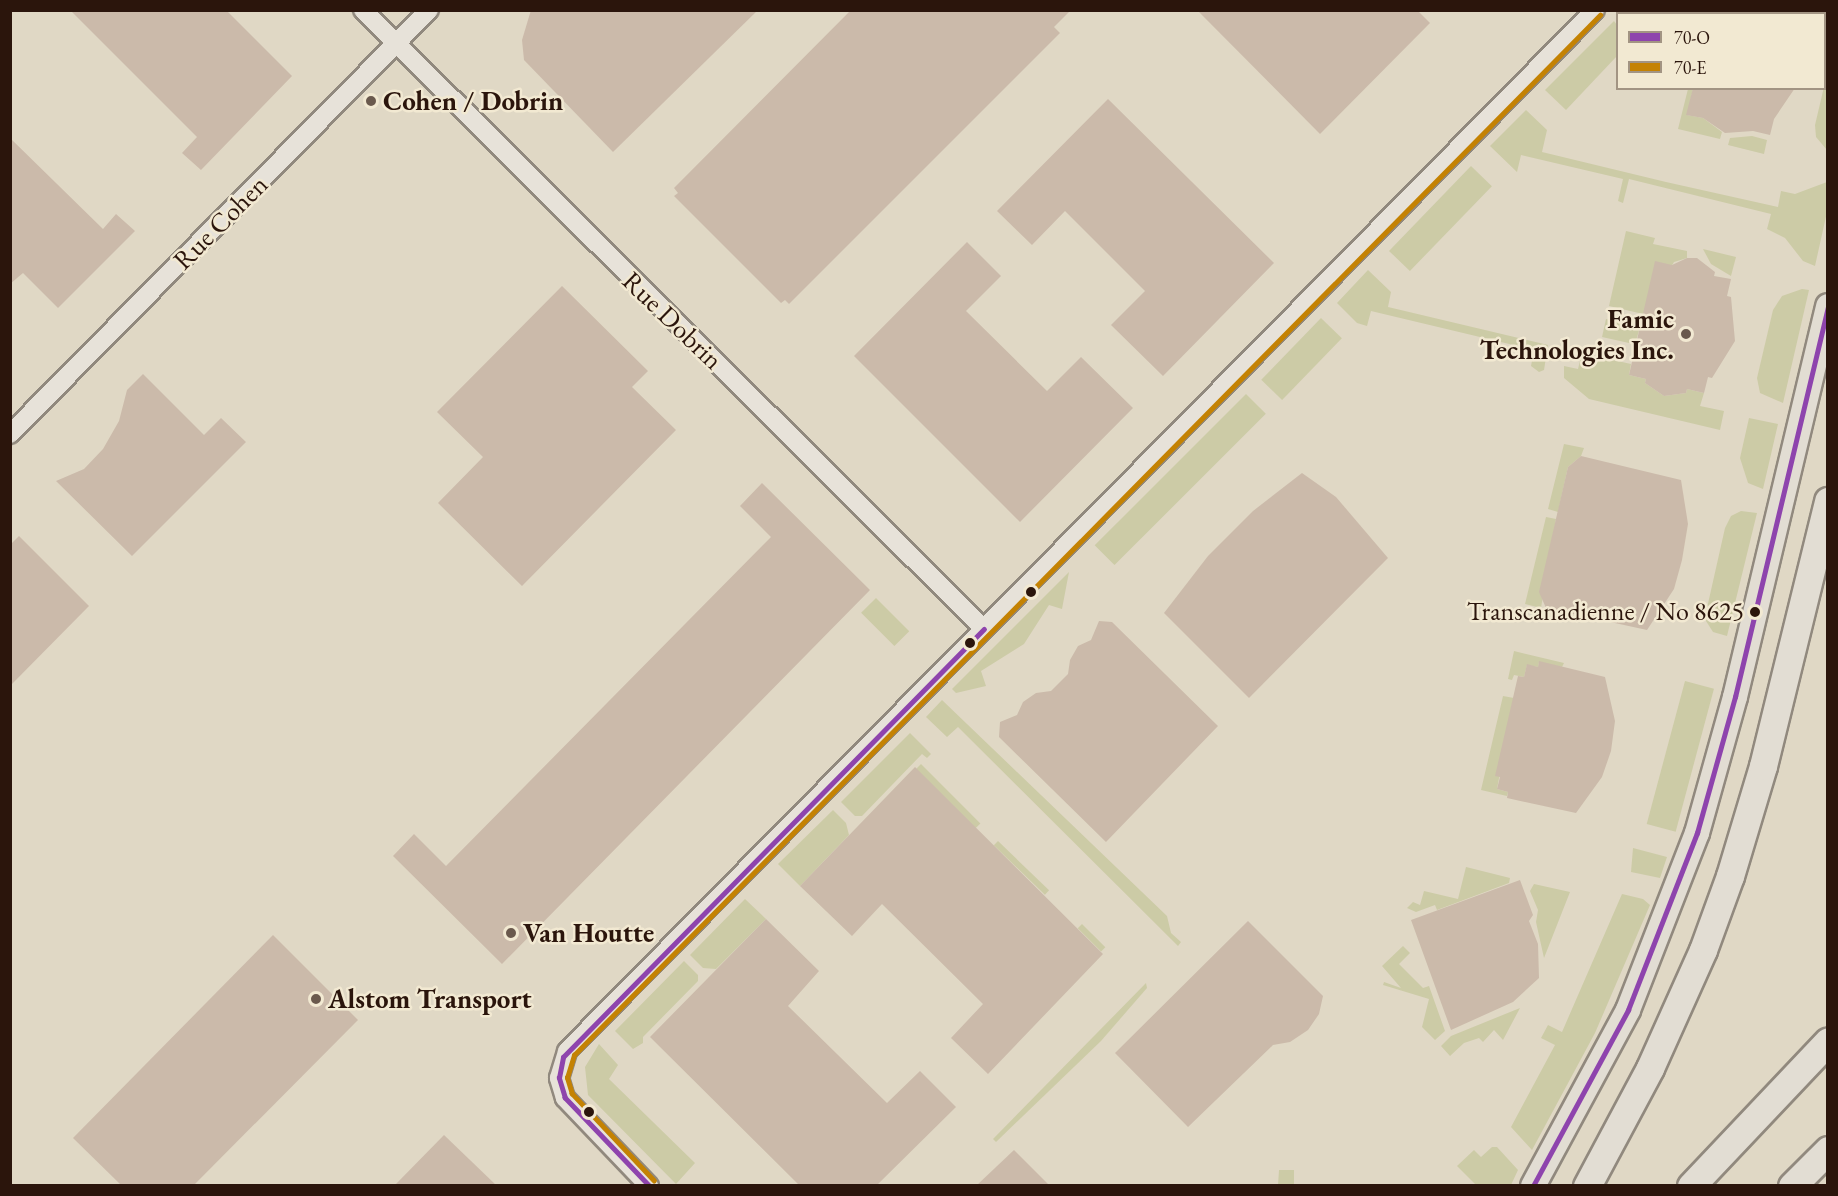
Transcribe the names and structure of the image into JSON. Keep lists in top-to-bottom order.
{
  "streets": {
    "street": ["Rue Cohen", "Rue Dobrin"]
  },
  "crossings": [
    ["Rue Cohen", "Rue Dobrin"]
  ],
  "places": [
    "Cohen / Dobrin",
    "Famic Technologies Inc.",
    "Transcanadienne / No 8625",
    "Van Houtte",
    "Alstom Transport"
  ],
  "lines": ["transit line 70-E", "transit line 70-O"],
  "legend": ["70-O", "70-E"]
}
